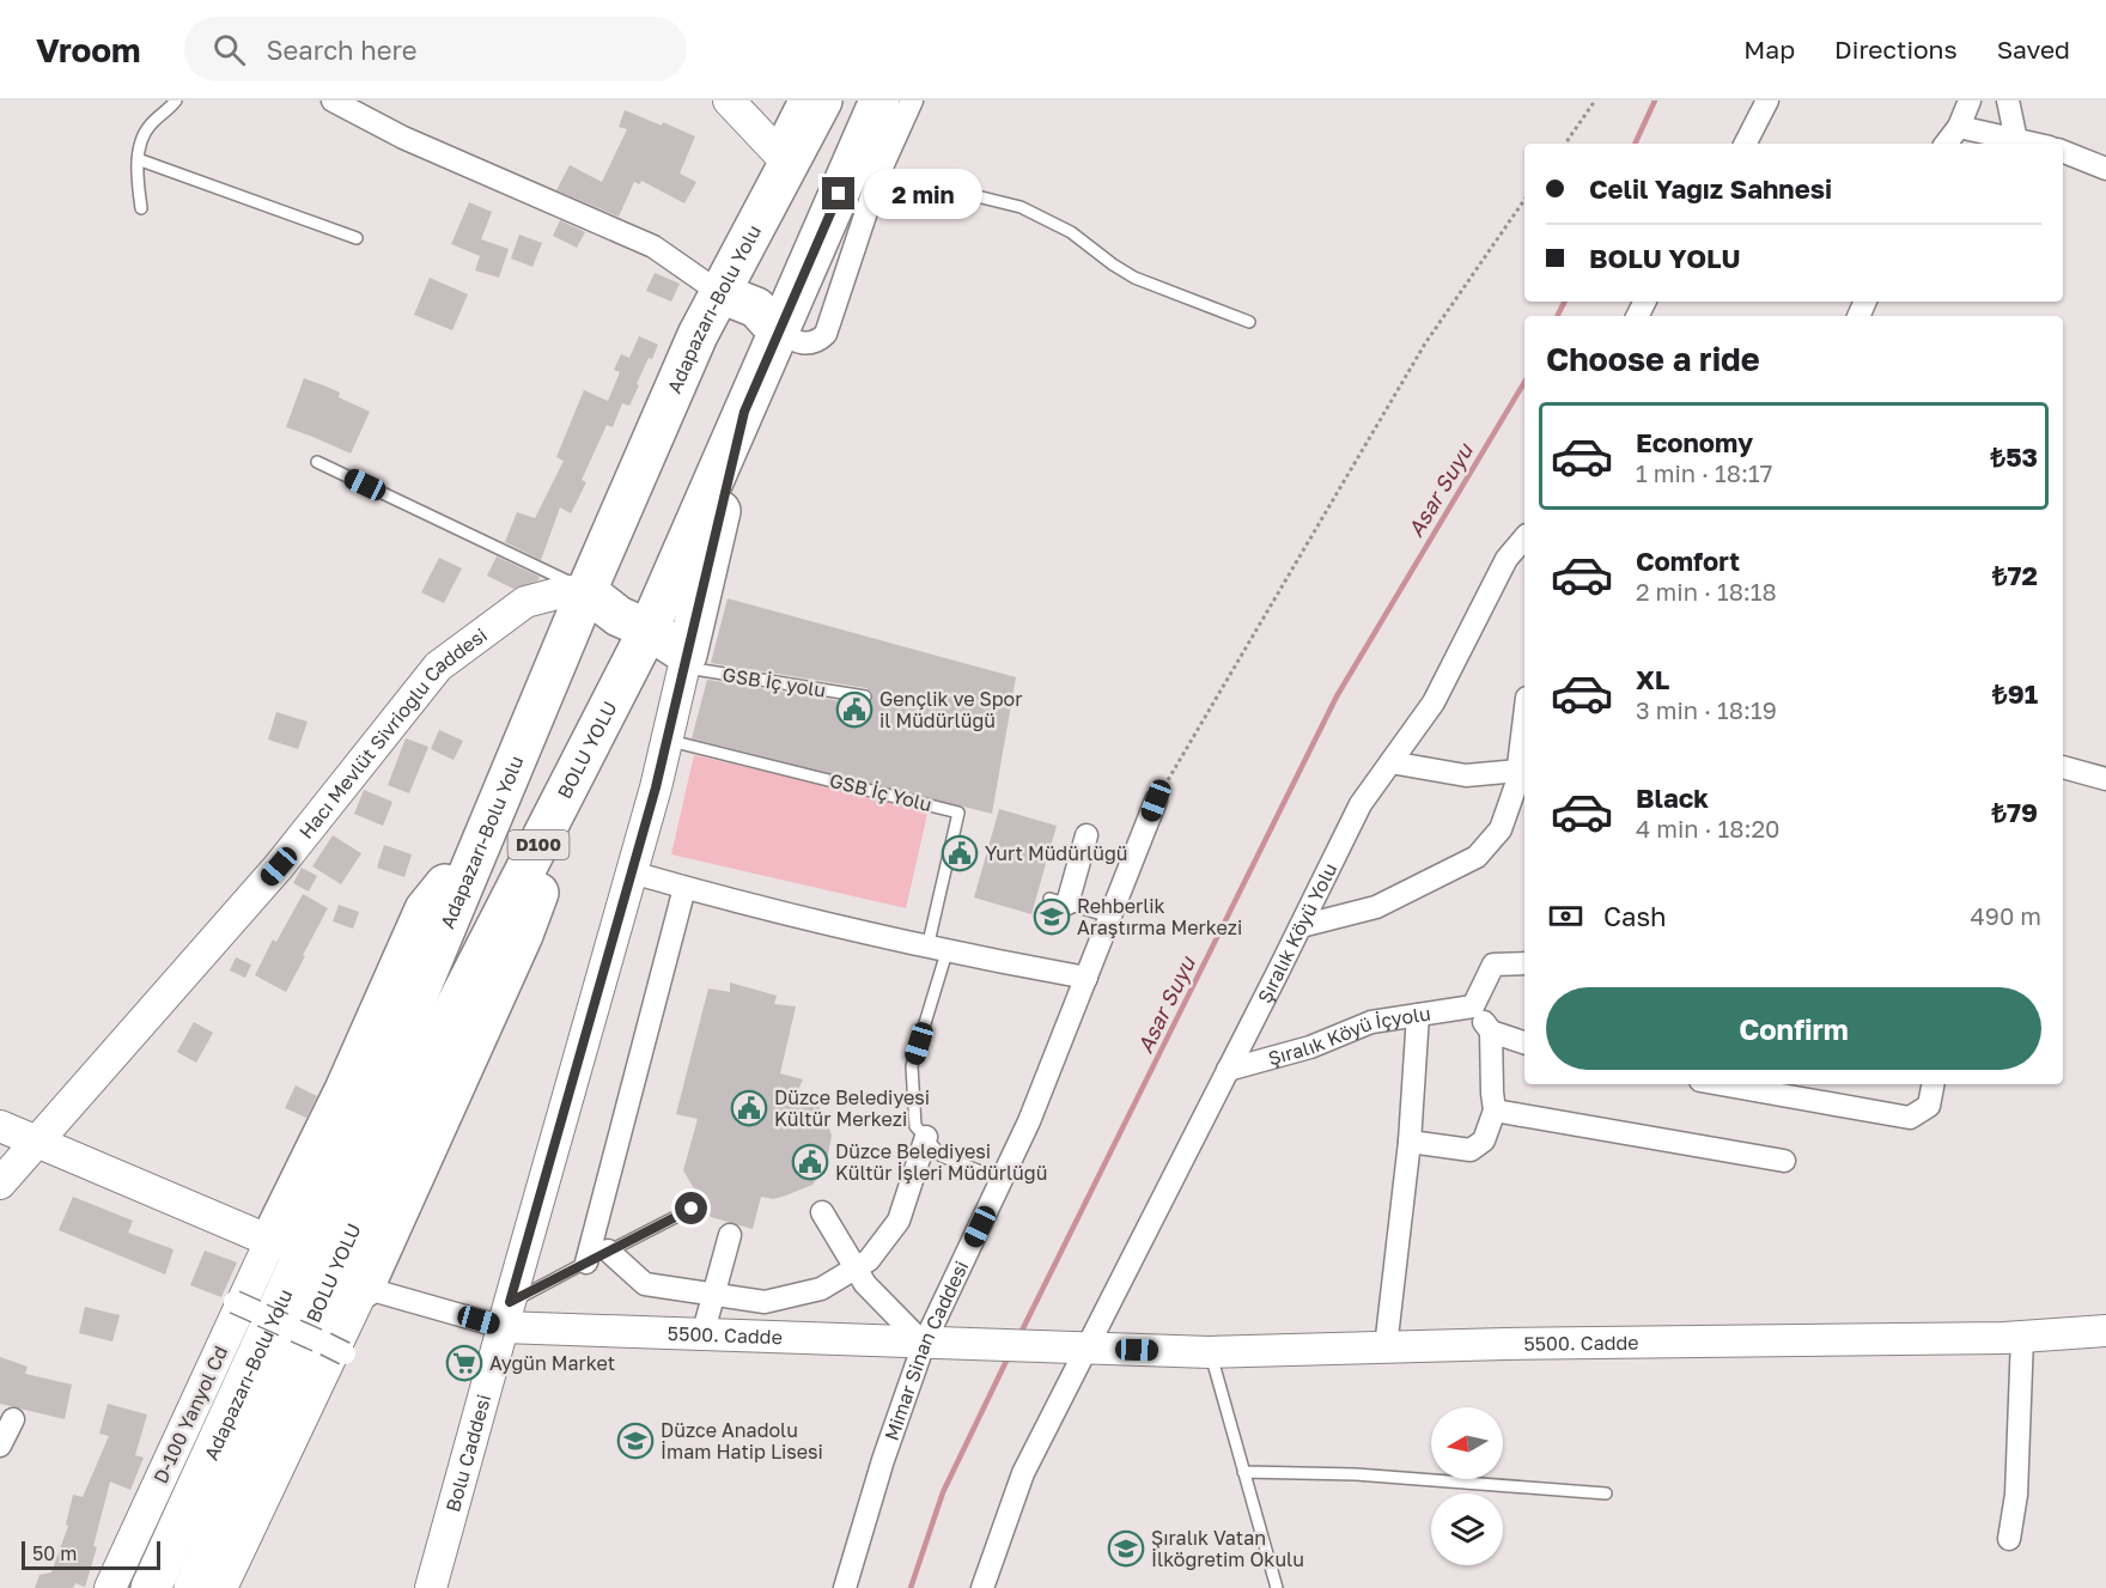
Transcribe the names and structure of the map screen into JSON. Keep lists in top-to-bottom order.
{
  "streets": {
    "highway": ["Adapazarı-Bolu Yolu", "BOLU YOLU", "D100"],
    "street": [
      "Hacı Mevlüt Sivrioğlu Caddesi",
      "Şıralık Köyü Yolu",
      "Şıralık Köyü İçyolu",
      "5500. Cadde",
      "Mimar Sinan Caddesi",
      "D-100 Yanyol Cd",
      "Bolu Caddesi"
    ],
    "lane": ["GSB İç yolu", "GSB İç Yolu"]
  },
  "crossings": [
    ["Adapazarı-Bolu Yolu", "Hacı Mevlüt Sivrioğlu Caddesi"],
    ["GSB İç yolu", "Bolu Caddesi"],
    ["GSB İç Yolu", "Bolu Caddesi"],
    ["Şıralık Köyü Yolu", "Şıralık Köyü İçyolu"],
    ["Şıralık Köyü Yolu", "5500. Cadde"],
    ["5500. Cadde", "Mimar Sinan Caddesi"],
    ["5500. Cadde", "Bolu Caddesi"]
  ],
  "water": ["Asar Suyu"],
  "places": {
    "public building": [
      "Gençlik ve Spor il Müdürlüğü",
      "Yurt Müdürlüğü",
      "Düzce Belediyesi Kültür Merkezi",
      "Düzce Belediyesi Kültür İşleri Müdürlüğü"
    ],
    "school or university": ["Rehberlik Araştırma Merkezi", "Düzce Anadolu İmam Hatip Lisesi", "Şıralık Vatan İlköğretim Okulu"],
    "supermarket": ["Aygün Market"]
  },
  "scale_bar": "50 m",
  "north": "left",
  "page": {
    "header": "Vroom",
    "search": "Search here",
    "nav": ["Map", "Directions", "Saved"],
    "banner": ["Celil Yağız Sahnesi", "BOLU YOLU"],
    "bubble": "2 min",
    "heading": "Choose a ride",
    "list": [
      {
        "name": "Economy",
        "note": "1 min · 18:17",
        "value": "₺53"
      },
      {
        "name": "Comfort",
        "note": "2 min · 18:18",
        "value": "₺72"
      },
      {
        "name": "XL",
        "note": "3 min · 18:19",
        "value": "₺91"
      },
      {
        "name": "Black",
        "note": "4 min · 18:20",
        "value": "₺79"
      }
    ],
    "pay": ["Cash", "490 m"],
    "buttons": "Confirm",
    "scale": "50 m"
  }
}
